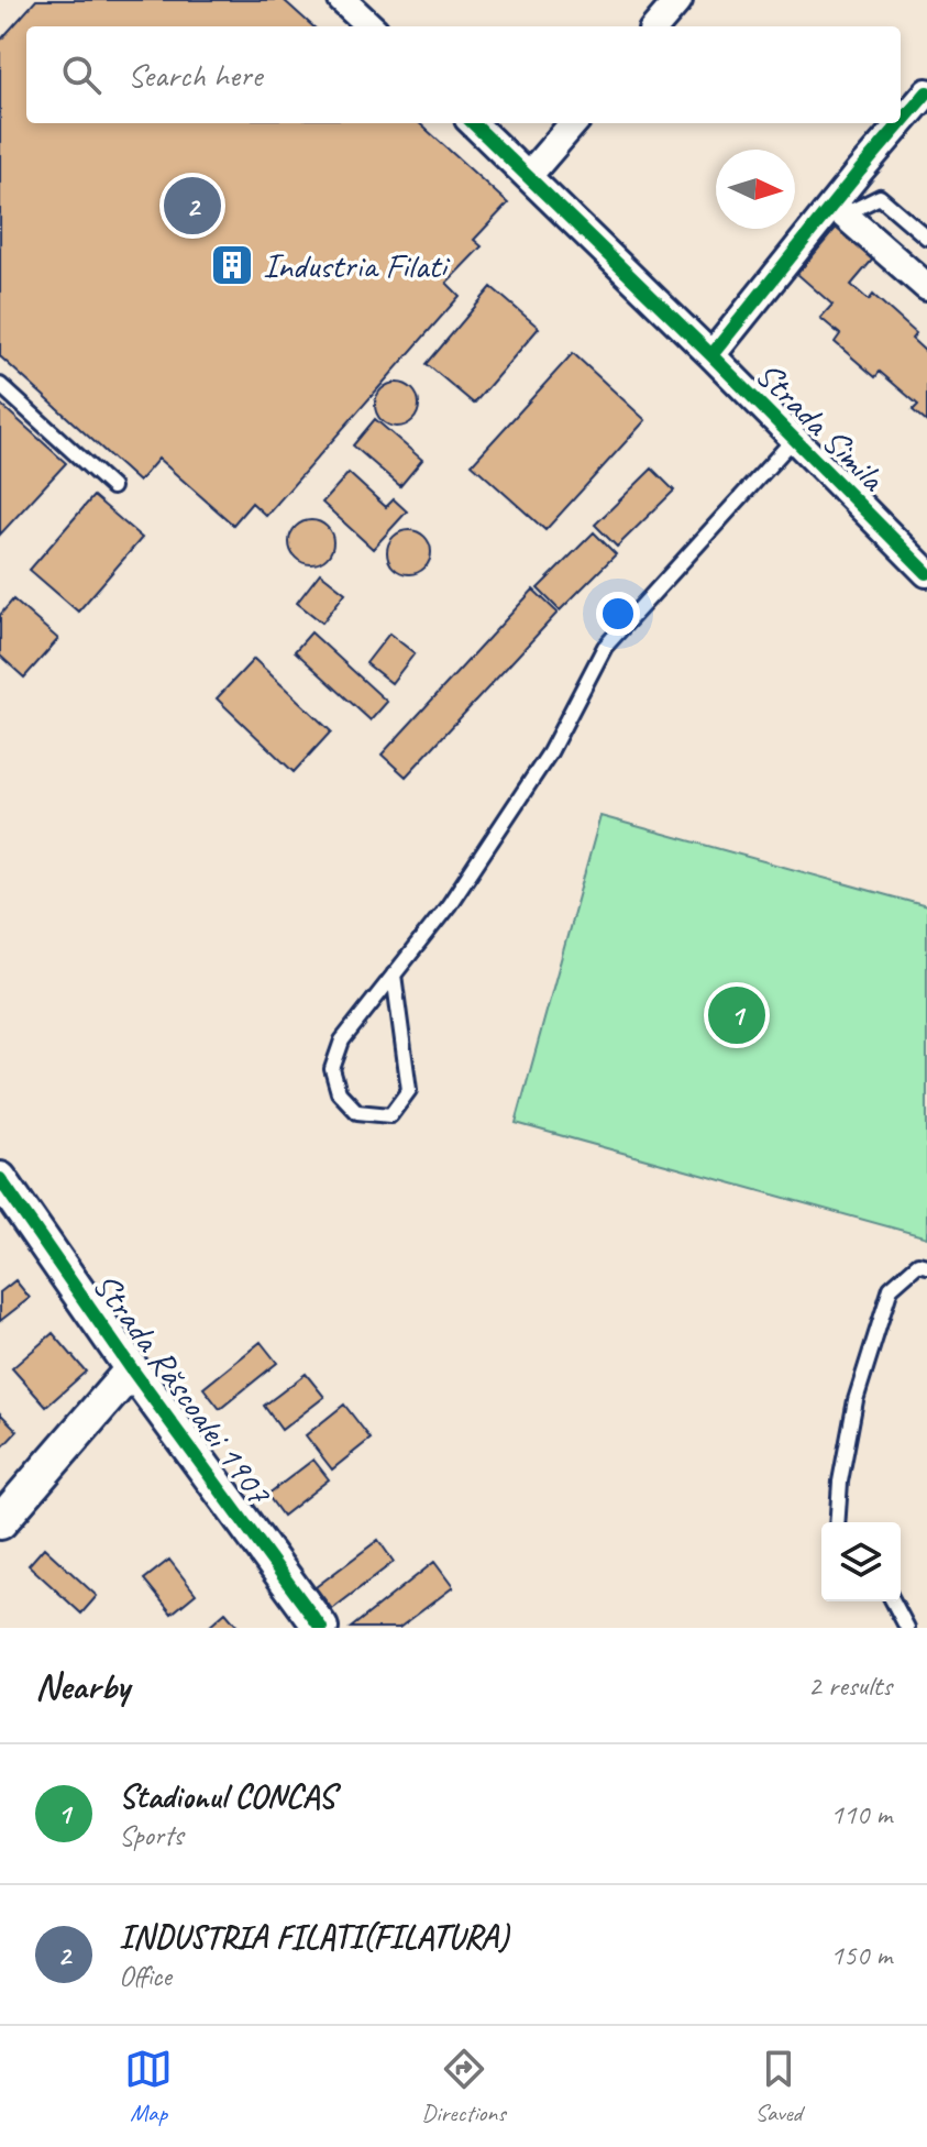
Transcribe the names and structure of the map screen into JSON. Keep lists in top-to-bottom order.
{
  "streets": {
    "street": ["Strada Simila", "Strada Răscoalei 1907"]
  },
  "places": {
    "building": ["Industria Filati"]
  },
  "north": "right",
  "page": {
    "search": "Search here",
    "pins": ["2", "1"],
    "heading": ["Nearby", "2 results"],
    "list": [
      {
        "mark": "1",
        "name": "Stadionul CONCAS",
        "note": "Sports",
        "value": "110 m"
      },
      {
        "mark": "2",
        "name": "INDUSTRIA FILATI(FILATURA)",
        "note": "Office",
        "value": "150 m"
      }
    ],
    "nav": ["Map", "Directions", "Saved"]
  }
}
